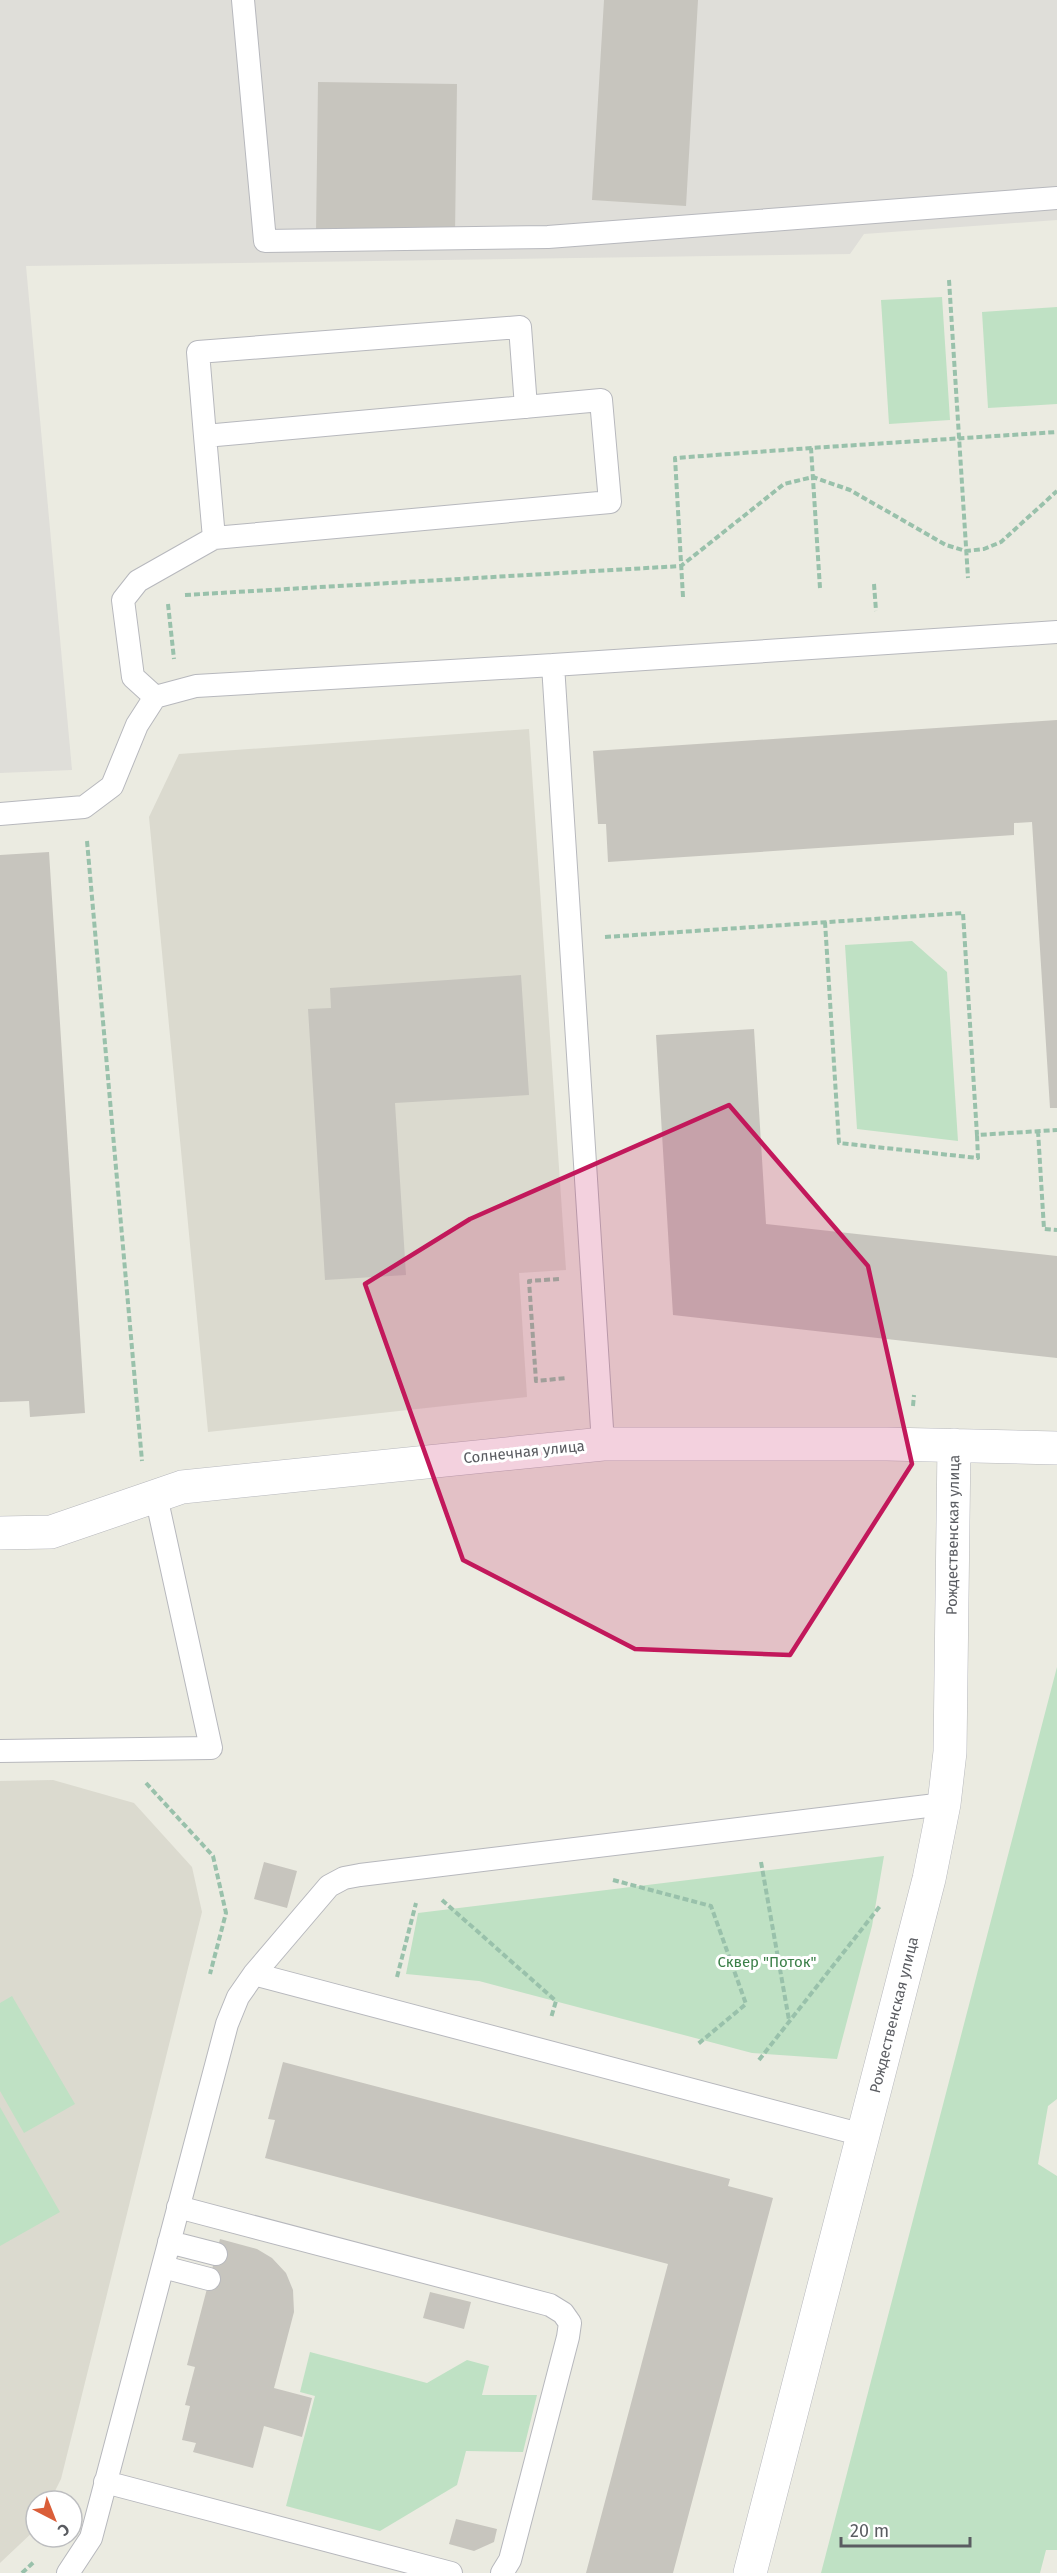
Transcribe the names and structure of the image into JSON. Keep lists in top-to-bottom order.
{
  "streets": {
    "street": ["Солнечная улица", "Рождественская улица"]
  },
  "crossings": [
    ["Солнечная улица", "Рождественская улица"]
  ],
  "parks": ["Сквер \"Поток\""],
  "scale_bar": "20 m",
  "north": "bottom right"
}
